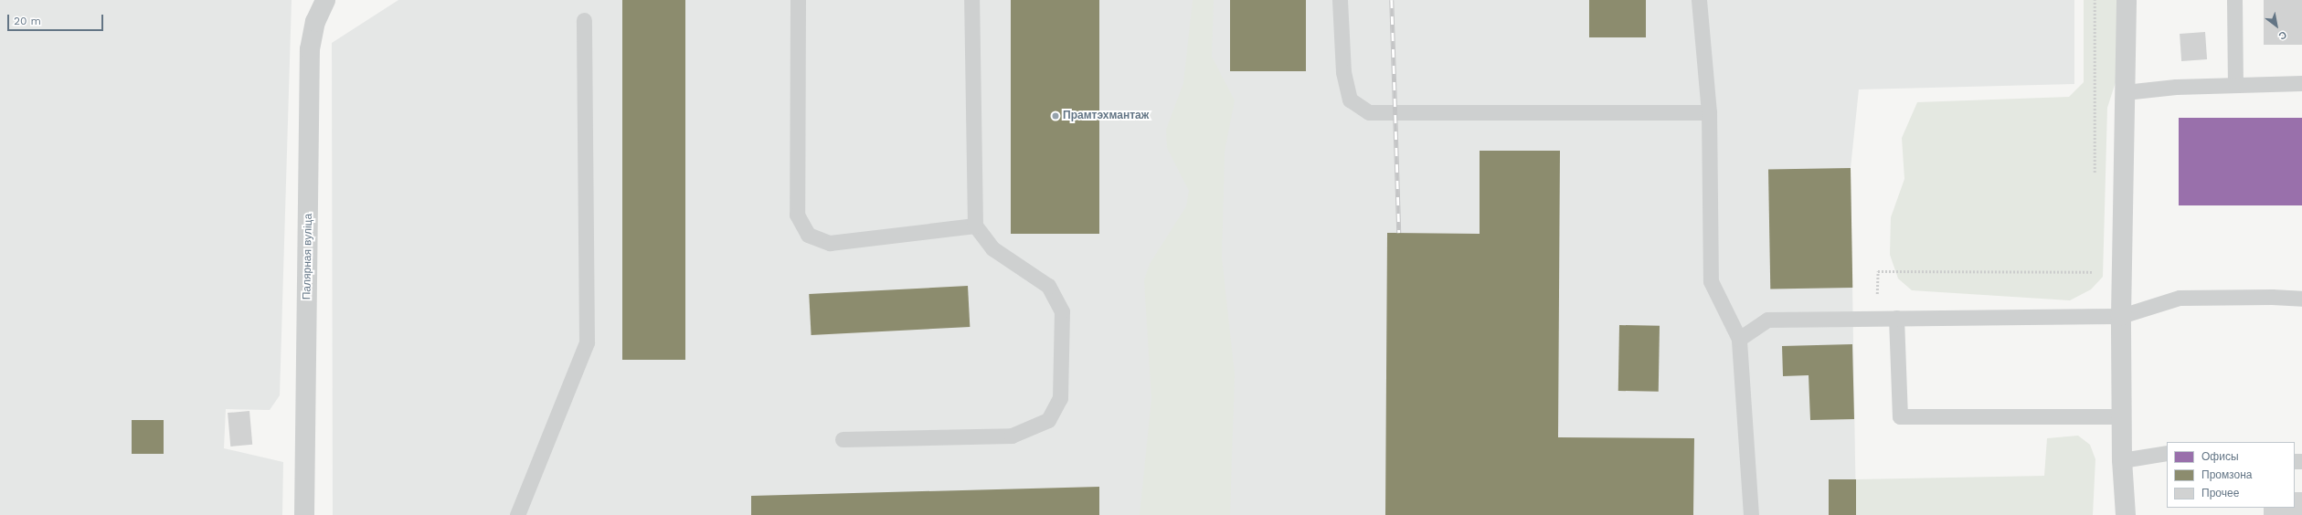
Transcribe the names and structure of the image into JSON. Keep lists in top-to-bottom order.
{
  "streets": {
    "street": ["Палярная вуліца"]
  },
  "places": ["Прамтэхмантаж"],
  "legend": ["Офисы", "Промзона", "Прочее"],
  "scale_bar": "20 m",
  "north": "bottom right"
}
